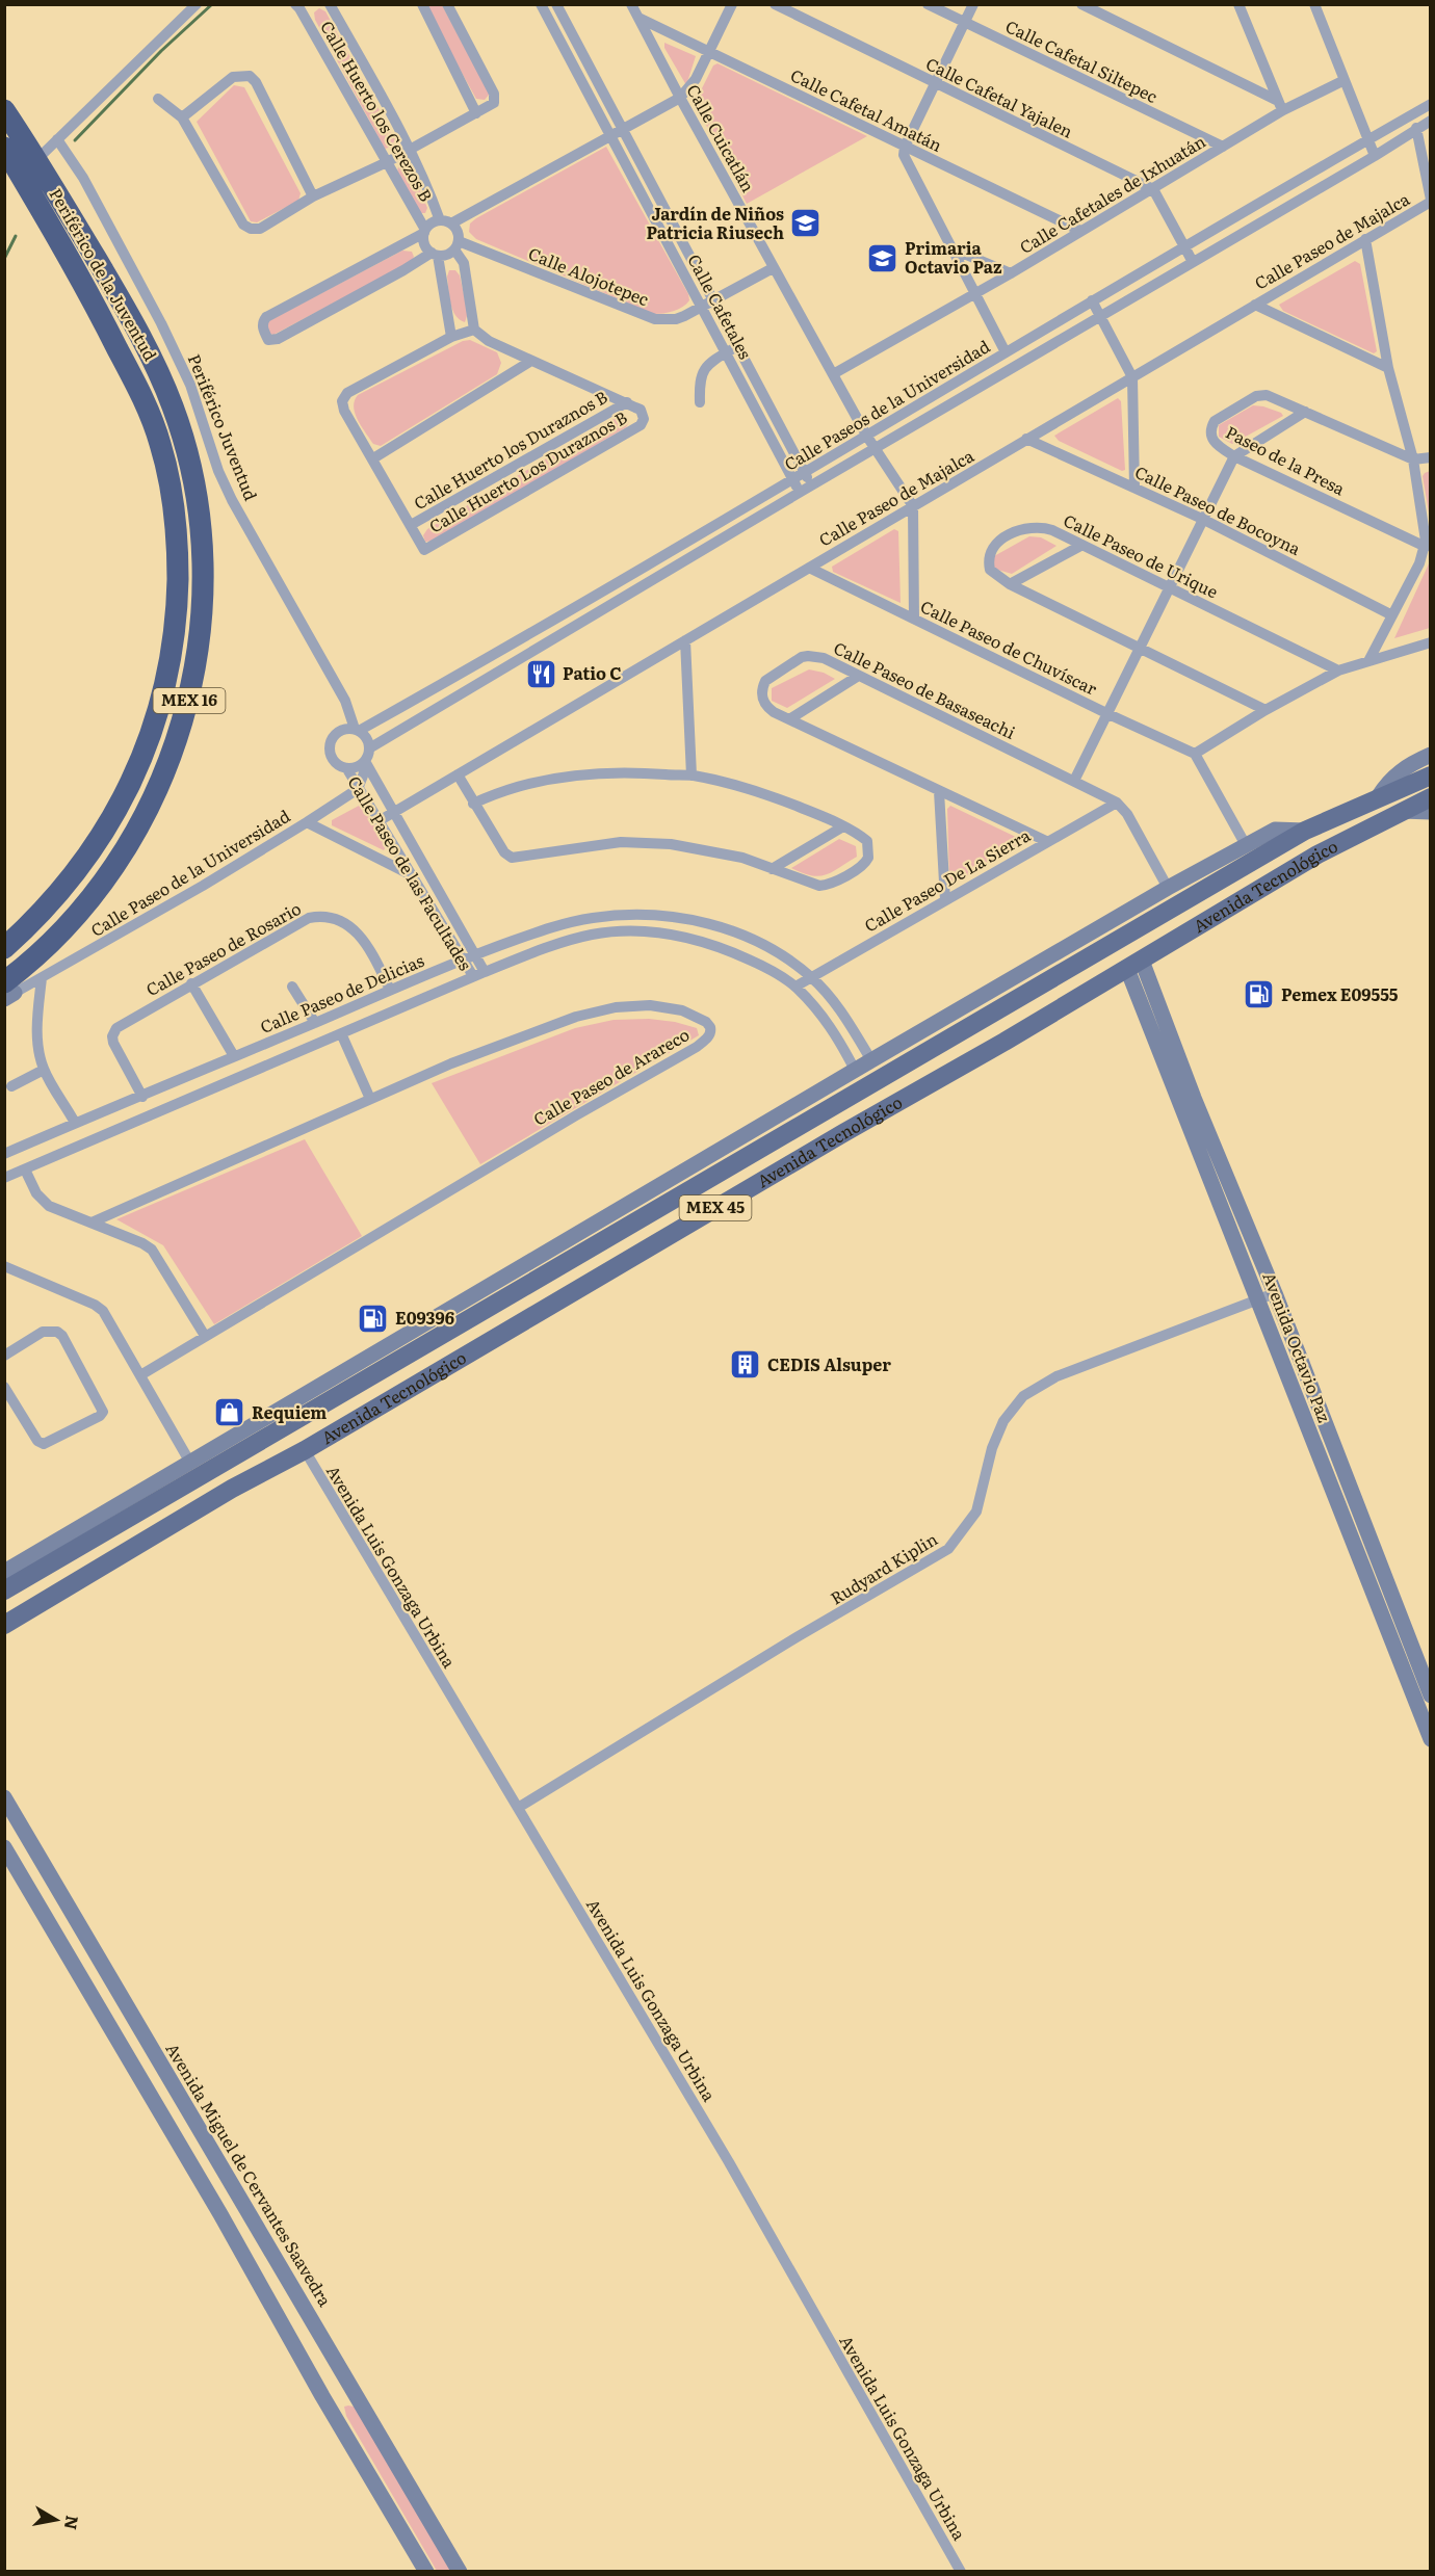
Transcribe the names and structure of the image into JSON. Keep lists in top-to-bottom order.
{
  "streets": {
    "highway": ["Periférico de la Juventud", "MEX 16"],
    "main road": ["Avenida Tecnológico", "MEX 45"],
    "street": [
      "Calle Cafetal Siltepec",
      "Calle Cafetal Yajalen",
      "Calle Cafetal Amatán",
      "Calle Huerto los Cerezos B",
      "Calle Cuicatlán",
      "Calle Cafetales de Ixhuatán",
      "Calle Paseo de Majalca",
      "Calle Alojotepec",
      "Calle Cafetales",
      "Calle Paseos de la Universidad",
      "Periférico Juventud",
      "Calle Huerto los Duraznos B",
      "Paseo de la Presa",
      "Calle Huerto Los Duraznos B",
      "Calle Paseo de Bocoyna",
      "Calle Paseo de Urique",
      "Calle Paseo de Chuvíscar",
      "Calle Paseo de Basaseachi",
      "Calle Paseo de la Universidad",
      "Calle Paseo de las Facultades",
      "Calle Paseo De La Sierra",
      "Calle Paseo de Rosario",
      "Calle Paseo de Delicias",
      "Calle Paseo de Arareco",
      "Avenida Octavio Paz",
      "Avenida Luis Gonzaga Urbina",
      "Rudyard Kiplin",
      "Avenida Miguel de Cervantes Saavedra"
    ]
  },
  "crossings": [
    ["Calle Cafetal Siltepec", "Calle Cafetales de Ixhuatán"],
    ["Calle Cafetal Yajalen", "Calle Cafetales de Ixhuatán"],
    ["Calle Cafetal Amatán", "Calle Cuicatlán"],
    ["Calle Cafetal Amatán", "Calle Cafetales de Ixhuatán"],
    ["Calle Huerto los Cerezos B", "Calle Alojotepec"],
    ["Calle Cuicatlán", "Calle Cafetales de Ixhuatán"],
    ["Calle Cuicatlán", "Calle Paseo de Majalca"],
    ["Calle Cuicatlán", "Calle Alojotepec"],
    ["Calle Cuicatlán", "Calle Paseos de la Universidad"],
    ["Calle Paseo de Majalca", "Calle Paseo de Bocoyna"],
    ["Calle Paseo de Majalca", "Calle Paseo de Chuvíscar"],
    ["Calle Paseo de Majalca", "Calle Paseo de las Facultades"],
    ["Periférico de la Juventud", "MEX 16"],
    ["Periférico de la Juventud", "Calle Paseo de la Universidad"],
    ["Calle Alojotepec", "Calle Cafetales"],
    ["Calle Cafetales", "Calle Paseos de la Universidad"],
    ["Calle Paseos de la Universidad", "Periférico Juventud"],
    ["Calle Paseos de la Universidad", "Calle Paseo de las Facultades"],
    ["Periférico Juventud", "Calle Paseo de las Facultades"],
    ["Calle Huerto los Duraznos B", "Calle Huerto Los Duraznos B"],
    ["Calle Paseo de Basaseachi", "Calle Paseo De La Sierra"],
    ["Calle Paseo de la Universidad", "Calle Paseo de las Facultades"],
    ["Calle Paseo de las Facultades", "Calle Paseo de Delicias"],
    ["Calle Paseo De La Sierra", "Calle Paseo de Delicias"],
    ["Avenida Tecnológico", "Avenida Octavio Paz"],
    ["Avenida Tecnológico", "Avenida Luis Gonzaga Urbina"],
    ["Calle Paseo de Rosario", "Calle Paseo de Delicias"],
    ["Avenida Octavio Paz", "Rudyard Kiplin"],
    ["Avenida Luis Gonzaga Urbina", "Rudyard Kiplin"]
  ],
  "places": {
    "school or university": ["Jardín de Niños Patricia Riusech", "Primaria Octavio Paz"],
    "restaurant": ["Patio C"],
    "fuel station": ["Pemex E09555", "E09396"],
    "building": ["CEDIS Alsuper"],
    "shop": ["Requiem"]
  },
  "north": "right"
}
